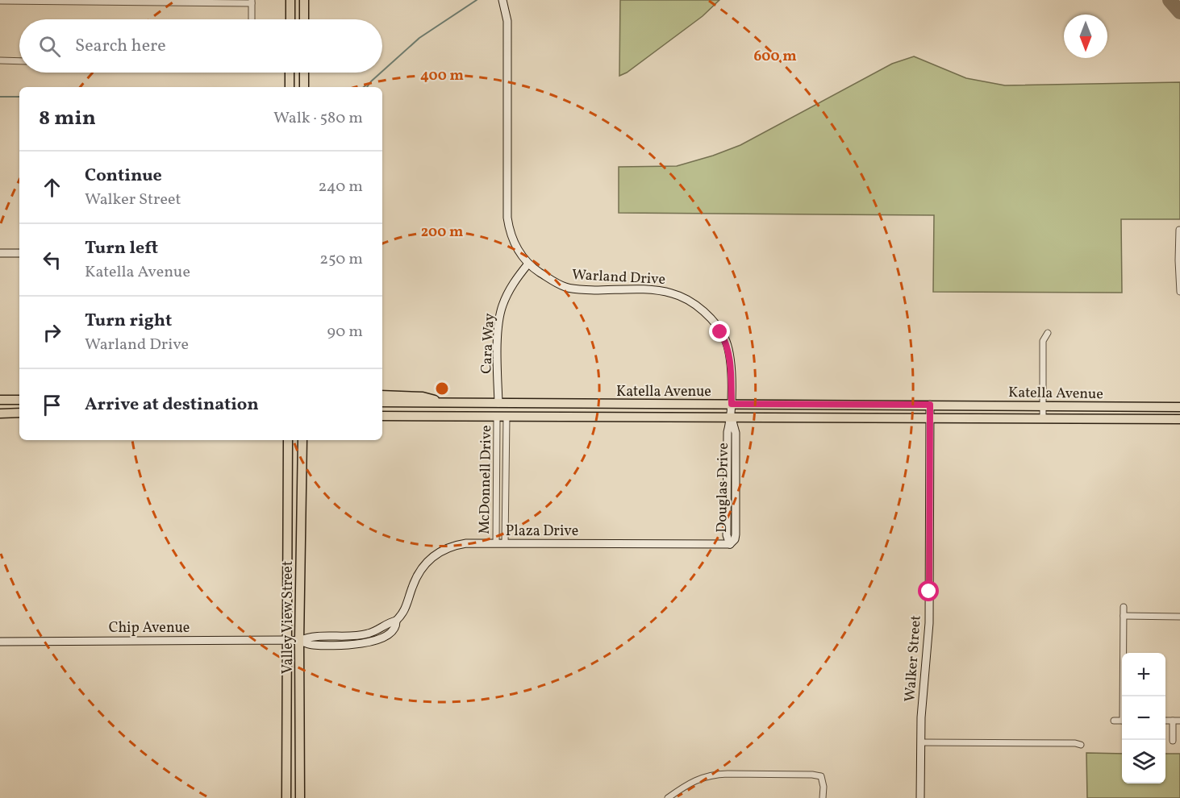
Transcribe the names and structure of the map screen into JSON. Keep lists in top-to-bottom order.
{
  "streets": {
    "main road": ["Katella Avenue", "Valley View Street"],
    "street": [
      "Warland Drive",
      "Cara Way",
      "McDonnell Drive",
      "Douglas Drive",
      "Plaza Drive",
      "Chip Avenue",
      "Walker Street"
    ]
  },
  "crossings": [
    ["Warland Drive", "Cara Way"],
    ["Warland Drive", "Katella Avenue"],
    ["Warland Drive", "Douglas Drive"],
    ["Cara Way", "Katella Avenue"],
    ["Katella Avenue", "McDonnell Drive"],
    ["Katella Avenue", "Douglas Drive"],
    ["Katella Avenue", "Walker Street"],
    ["McDonnell Drive", "Plaza Drive"],
    ["Douglas Drive", "Plaza Drive"],
    ["Plaza Drive", "Valley View Street"],
    ["Plaza Drive", "Chip Avenue"],
    ["Valley View Street", "Chip Avenue"]
  ],
  "north": "bottom",
  "page": {
    "search": "Search here",
    "heading": ["8 min", "Walk · 580 m"],
    "list": [
      ["Continue", "Walker Street", "240 m"],
      ["Turn left", "Katella Avenue", "250 m"],
      ["Turn right", "Warland Drive", "90 m"],
      "Arrive at destination"
    ],
    "map_buttons": ["+", "−"]
  },
  "rings": ["600 m", "400 m", "200 m"]
}
